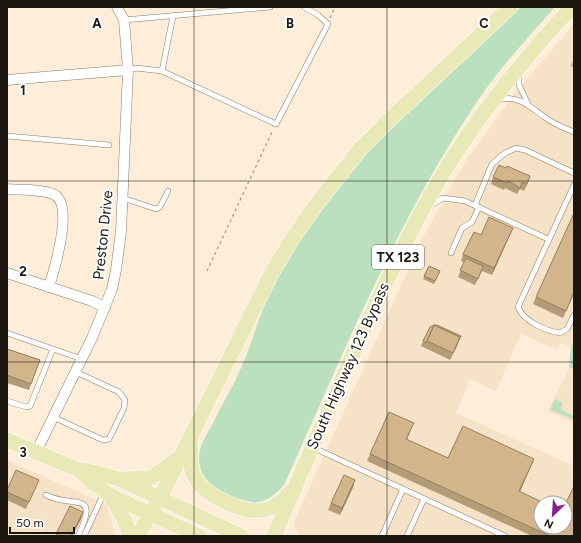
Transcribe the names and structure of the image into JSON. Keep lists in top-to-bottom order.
{
  "streets": {
    "main road": ["TX 123", "South Highway 123 Bypass"],
    "street": ["Preston Drive"]
  },
  "scale_bar": "50 m",
  "north": "bottom left",
  "grid": {
    "columns": ["A", "B", "C"],
    "rows": ["1", "2", "3"]
  }
}
